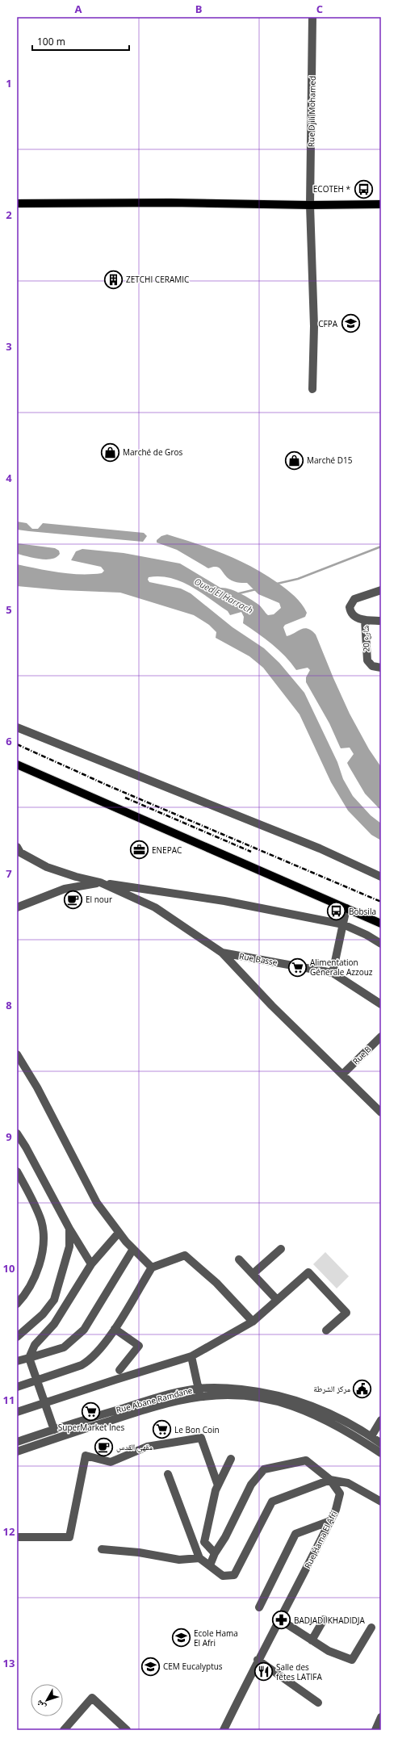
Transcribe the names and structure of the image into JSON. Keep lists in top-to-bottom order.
{
  "streets": {
    "street": [
      "Rue Djili Mohamed",
      "شارع 20",
      "Rue Basse",
      "Rue B",
      "Rue Abane Ramdane",
      "Rue Hama El Afri"
    ]
  },
  "water": ["Oued El Harrach"],
  "places": {
    "bus stop": ["ECOTEH *", "Bobsila"],
    "building": ["ZETCHI CERAMIC"],
    "school or university": ["CFPA", "Ecole Hama El Afri", "CEM Eucalyptus"],
    "shop": ["Marché de Gros", "Marché D15"],
    "office": ["ENEPAC"],
    "cafe": ["El nour", "مقهى القدس"],
    "supermarket": ["Alimentation Génerale Azzouz", "SuperMarket Ines", "Le Bon Coin"],
    "public building": ["مركز الشرطة"],
    "pharmacy": ["BADJADI KHADIDJA"],
    "restaurant": ["Salle des fêtes LATIFA"]
  },
  "scale_bar": "100 m",
  "north": "bottom left",
  "grid": {
    "columns": ["A", "B", "C"],
    "rows": [
      "1",
      "2",
      "3",
      "4",
      "5",
      "6",
      "7",
      "8",
      "9",
      "10",
      "11",
      "12",
      "13"
    ]
  }
}
